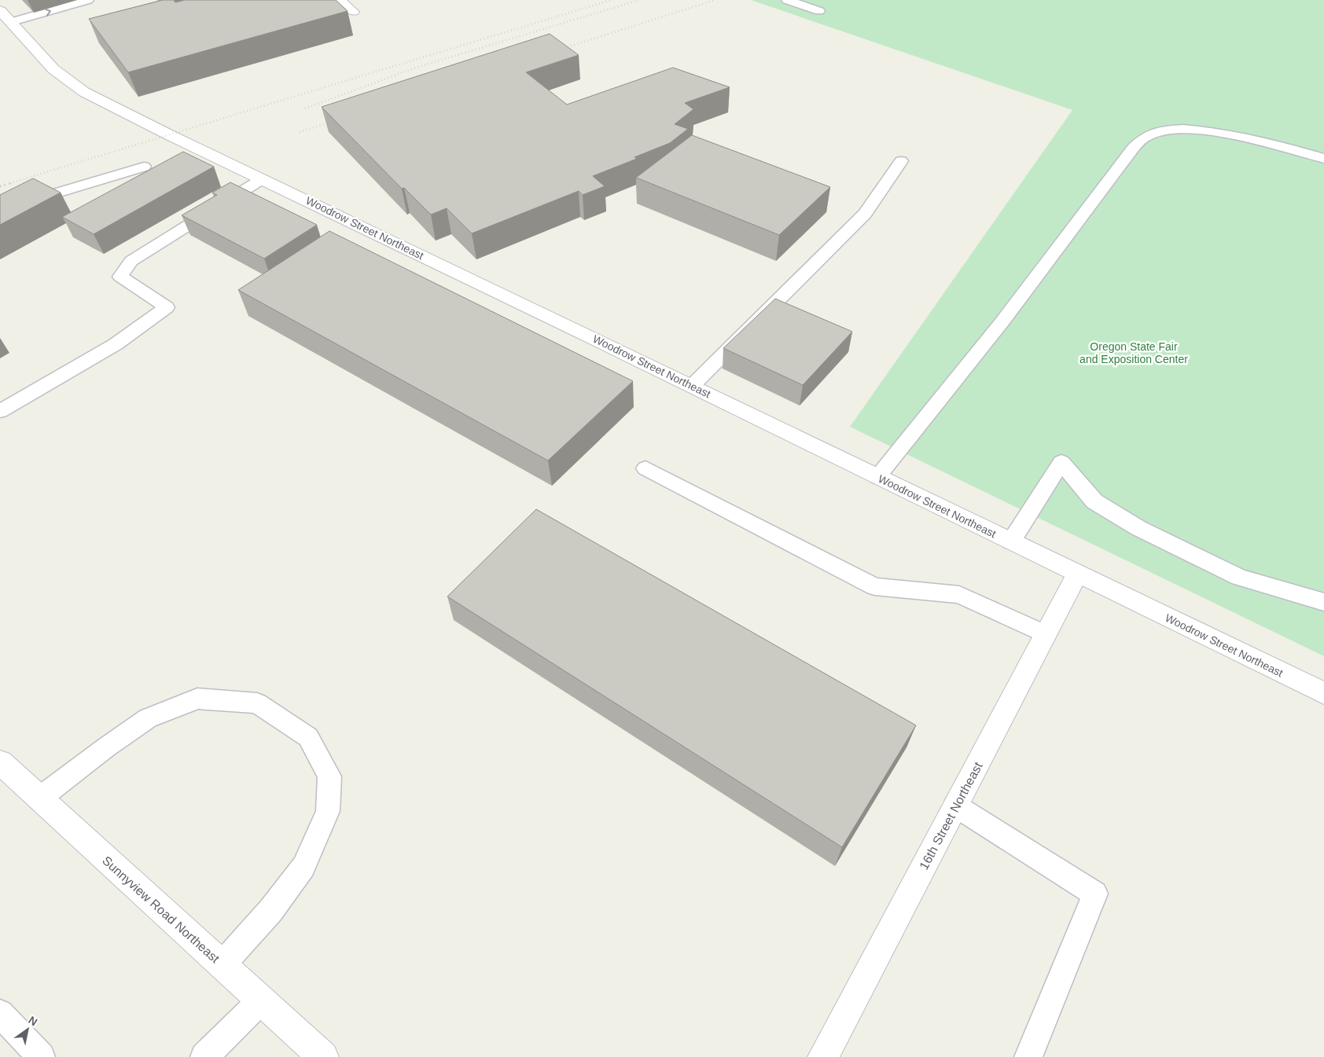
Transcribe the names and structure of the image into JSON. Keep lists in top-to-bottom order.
{
  "streets": {
    "street": ["Woodrow Street Northeast", "16th Street Northeast", "Sunnyview Road Northeast"]
  },
  "crossings": [
    ["Woodrow Street Northeast", "16th Street Northeast"]
  ],
  "parks": ["Oregon State Fair and Exposition Center"],
  "north": "top right"
}
